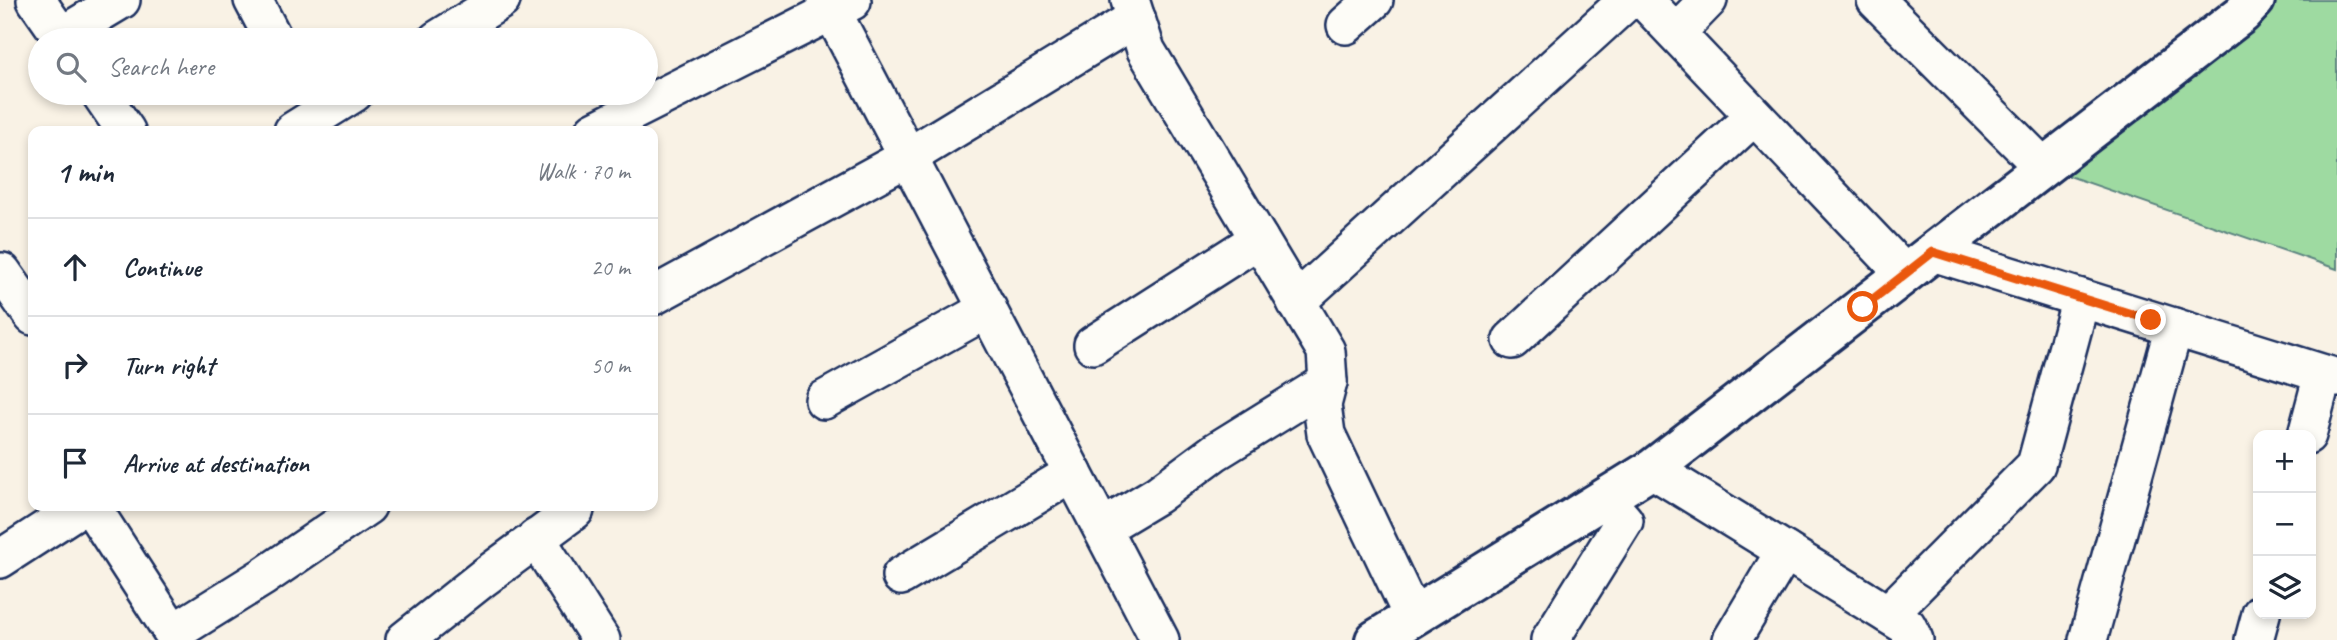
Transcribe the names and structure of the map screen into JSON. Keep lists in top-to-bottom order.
{
  "page": {
    "search": "Search here",
    "heading": ["1 min", "Walk · 70 m"],
    "list": [
      ["Continue", "20 m"],
      ["Turn right", "50 m"],
      "Arrive at destination"
    ],
    "map_buttons": ["+", "−"]
  }
}
